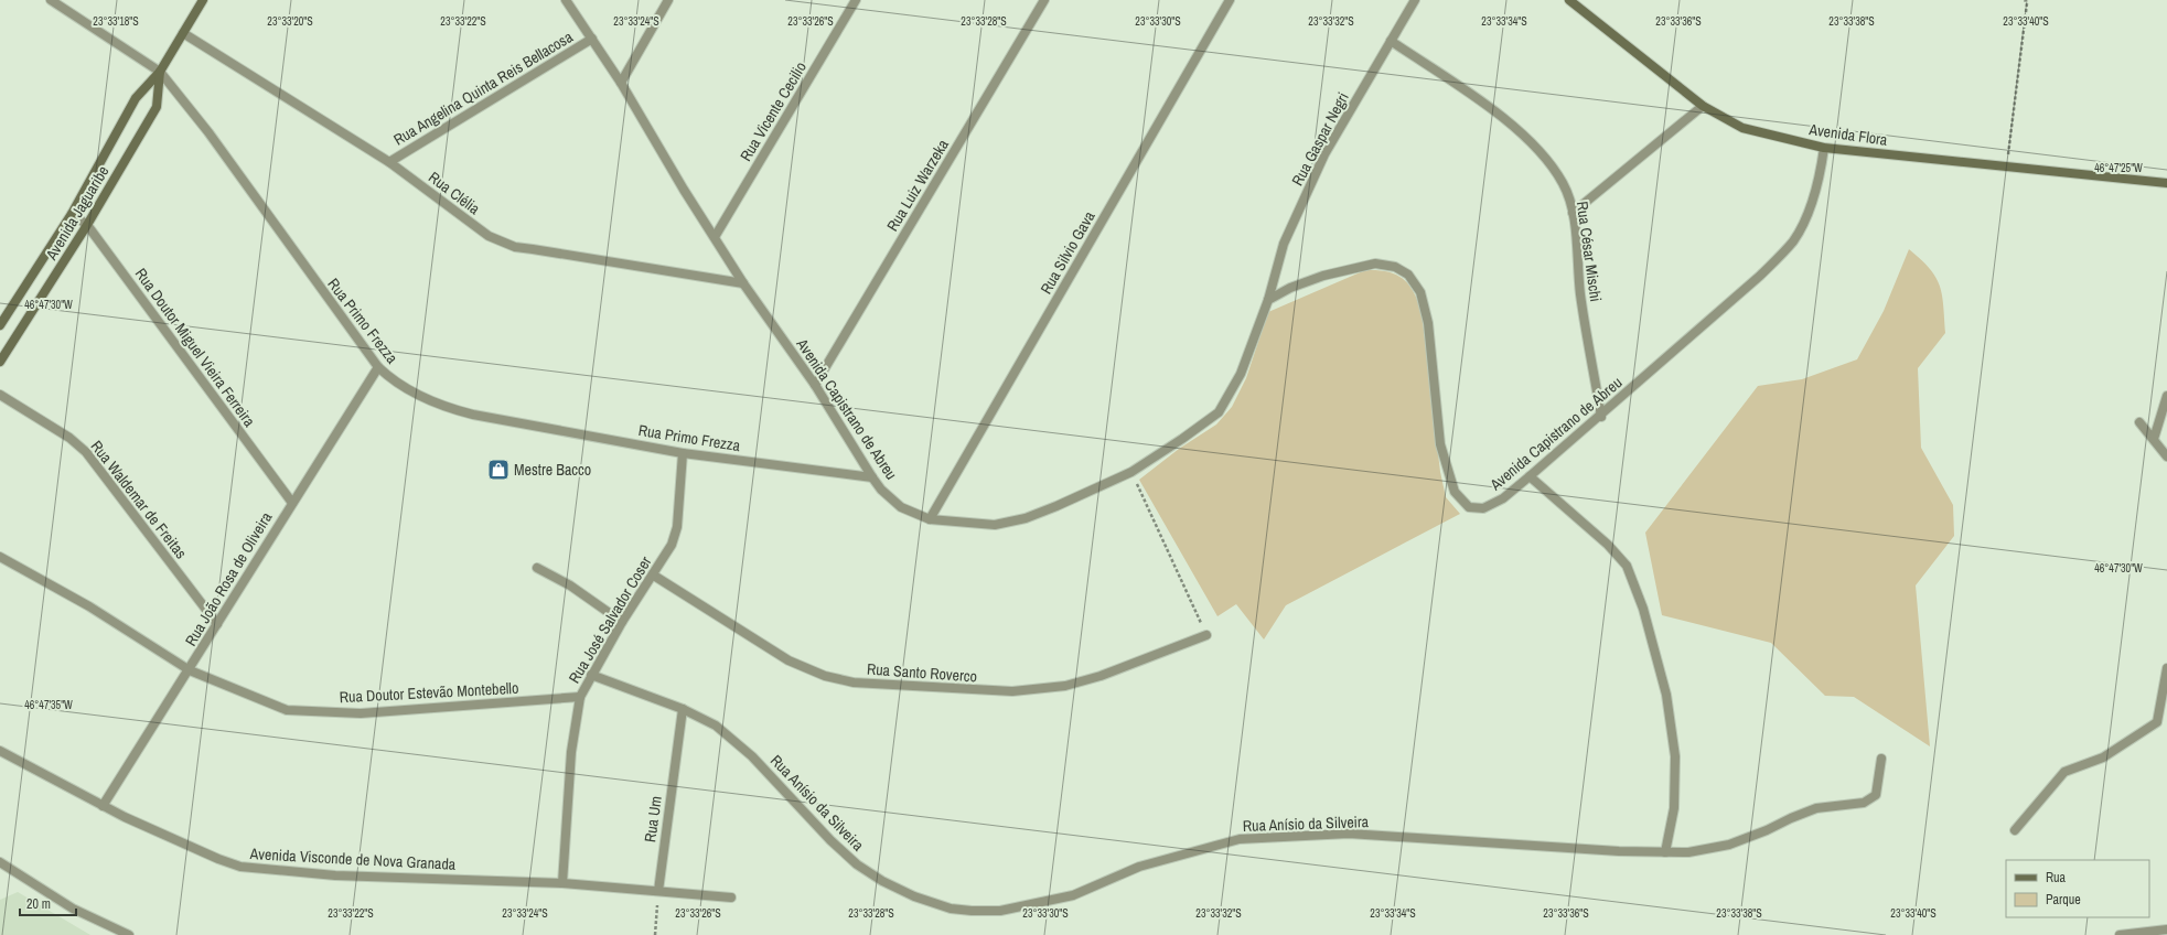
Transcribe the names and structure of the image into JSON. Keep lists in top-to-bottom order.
{
  "streets": {
    "main road": ["Avenida Flora", "Avenida Jaguaribe"],
    "street": [
      "Rua Angelina Quinta Reis Bellacosa",
      "Rua Vicente Cecilio",
      "Rua Gaspar Negri",
      "Rua Luiz Warzeka",
      "Rua Clélia",
      "Rua César Mischi",
      "Rua Silvio Gava",
      "Rua Primo Frezza",
      "Rua Doutor Miguel Vieira Ferreira",
      "Avenida Capistrano de Abreu",
      "Rua Waldemar de Freitas",
      "Rua João Rosa de Oliveira",
      "Rua José Salvador Coser",
      "Rua Santo Roverco",
      "Rua Doutor Estevão Montebello",
      "Rua Anísio da Silveira",
      "Rua Um",
      "Avenida Visconde de Nova Granada"
    ]
  },
  "crossings": [
    ["Rua Angelina Quinta Reis Bellacosa", "Rua Clélia"],
    ["Rua Angelina Quinta Reis Bellacosa", "Avenida Capistrano de Abreu"],
    ["Rua Vicente Cecilio", "Avenida Capistrano de Abreu"],
    ["Avenida Flora", "Avenida Capistrano de Abreu"],
    ["Rua Gaspar Negri", "Rua César Mischi"],
    ["Rua Gaspar Negri", "Avenida Capistrano de Abreu"],
    ["Rua Luiz Warzeka", "Avenida Capistrano de Abreu"],
    ["Rua Clélia", "Avenida Jaguaribe"],
    ["Rua Clélia", "Avenida Capistrano de Abreu"],
    ["Avenida Jaguaribe", "Rua Primo Frezza"],
    ["Avenida Jaguaribe", "Rua Doutor Miguel Vieira Ferreira"],
    ["Rua César Mischi", "Avenida Capistrano de Abreu"],
    ["Rua Silvio Gava", "Avenida Capistrano de Abreu"],
    ["Rua Primo Frezza", "Avenida Capistrano de Abreu"],
    ["Rua Primo Frezza", "Rua João Rosa de Oliveira"],
    ["Rua Primo Frezza", "Rua José Salvador Coser"],
    ["Rua Doutor Miguel Vieira Ferreira", "Rua João Rosa de Oliveira"],
    ["Rua Waldemar de Freitas", "Rua João Rosa de Oliveira"],
    ["Rua João Rosa de Oliveira", "Rua Doutor Estevão Montebello"],
    ["Rua João Rosa de Oliveira", "Avenida Visconde de Nova Granada"],
    ["Rua José Salvador Coser", "Rua Santo Roverco"],
    ["Rua José Salvador Coser", "Rua Doutor Estevão Montebello"],
    ["Rua José Salvador Coser", "Rua Anísio da Silveira"],
    ["Rua José Salvador Coser", "Avenida Visconde de Nova Granada"],
    ["Rua Anísio da Silveira", "Rua Um"],
    ["Rua Um", "Avenida Visconde de Nova Granada"]
  ],
  "places": {
    "shop": ["Mestre Bacco"]
  },
  "legend": ["Rua", "Parque"],
  "scale_bar": "20 m",
  "coordinates": [
    "23°33'18\"S",
    "23°33'20\"S",
    "23°33'22\"S",
    "23°33'24\"S",
    "23°33'26\"S",
    "23°33'28\"S",
    "23°33'30\"S",
    "23°33'32\"S",
    "23°33'34\"S",
    "23°33'36\"S",
    "23°33'38\"S",
    "23°33'40\"S",
    "46°47'25\"W",
    "46°47'30\"W",
    "46°47'35\"W"
  ]
}
